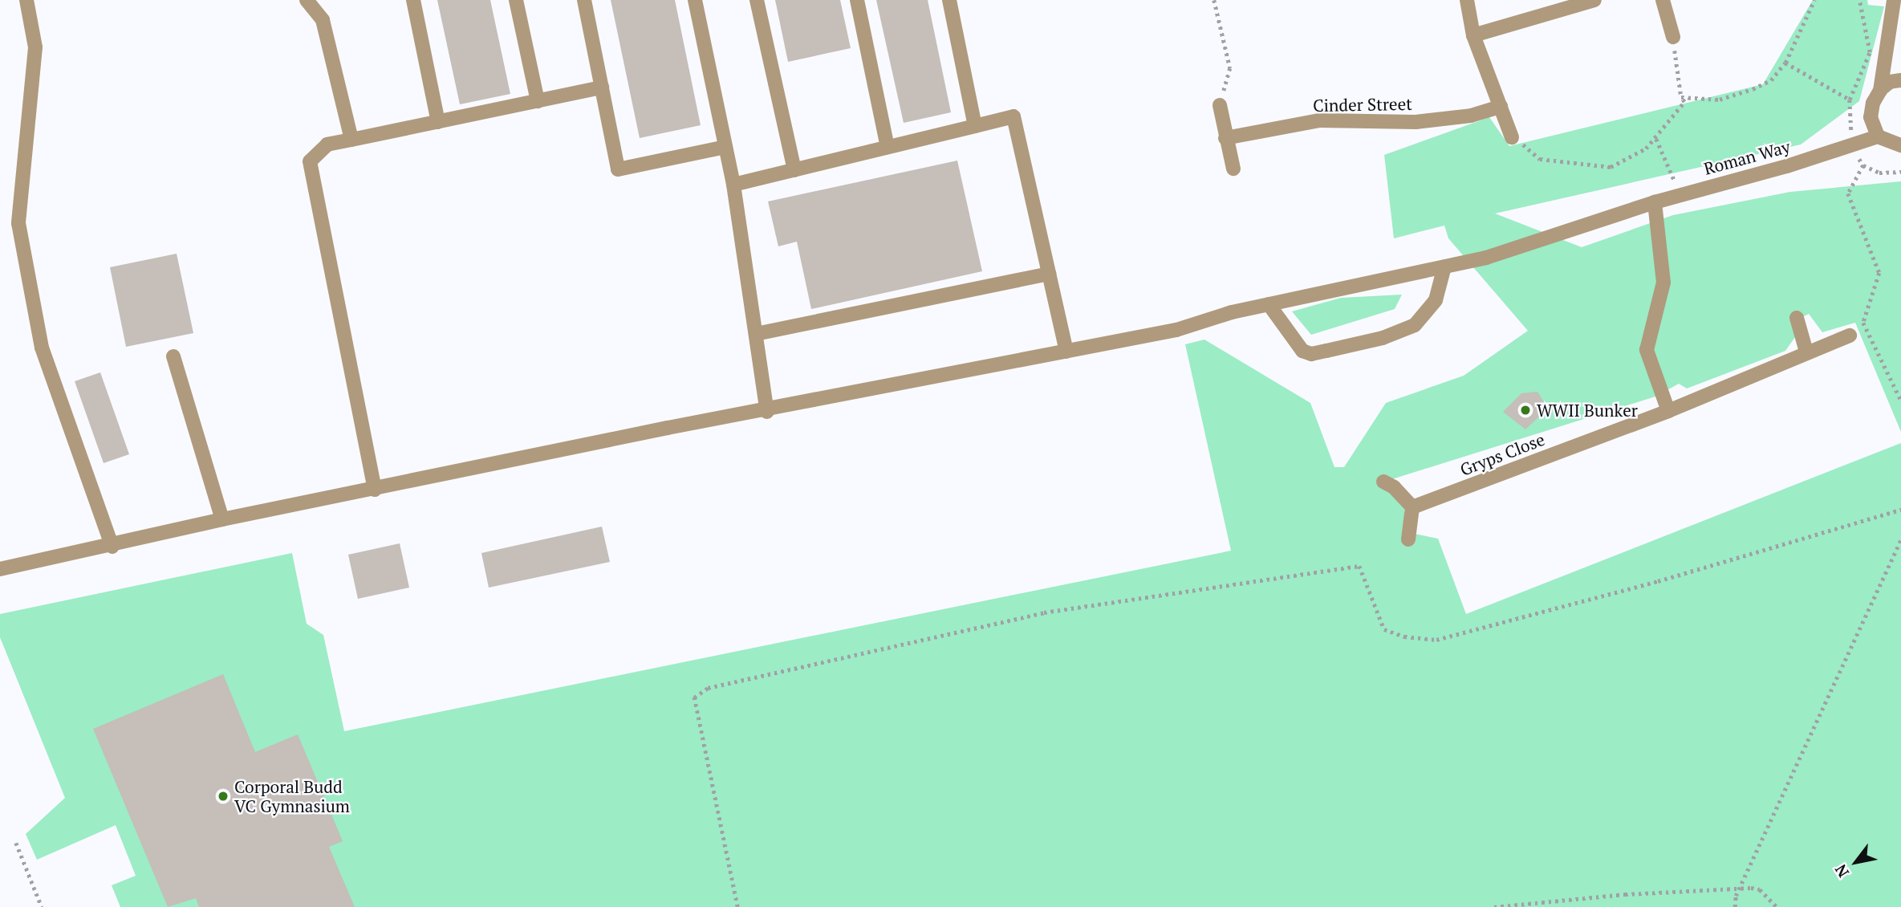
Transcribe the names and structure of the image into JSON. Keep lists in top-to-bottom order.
{
  "streets": {
    "street": ["Cinder Street", "Roman Way", "Gryps Close"]
  },
  "places": ["WWII Bunker", "Corporal Budd VC Gymnasium"],
  "north": "bottom left"
}
